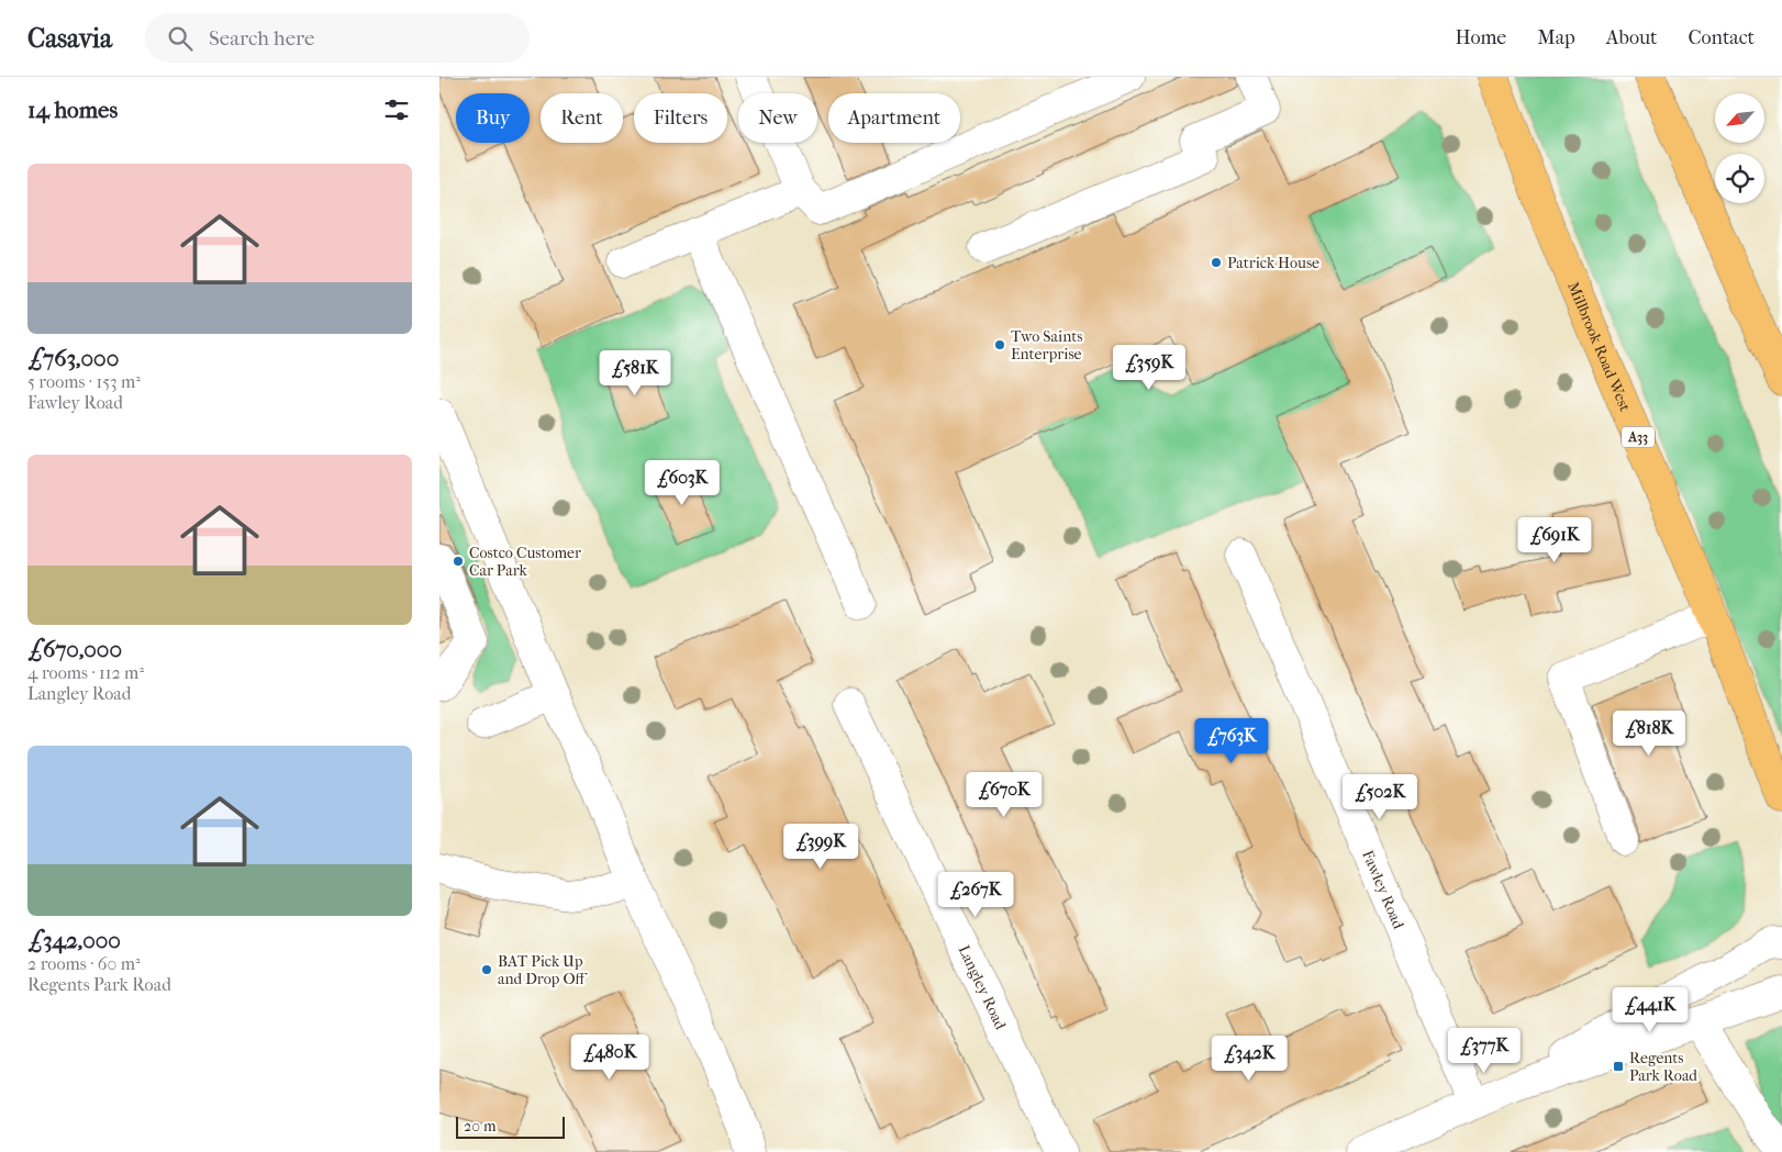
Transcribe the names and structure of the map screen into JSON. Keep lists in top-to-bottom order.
{
  "streets": {
    "highway": ["Millbrook Road West", "A33"],
    "street": ["Fawley Road", "Langley Road"]
  },
  "places": {
    "other": [
      "Patrick House",
      "Two Saints Enterprise",
      "Costco Customer Car Park",
      "BAT Pick Up and Drop Off"
    ],
    "transit": ["Regents Park Road"]
  },
  "scale_bar": "20 m",
  "north": "bottom left",
  "page": {
    "header": "Casavia",
    "search": "Search here",
    "nav": [
      "Home",
      "Map",
      "About",
      "Contact"
    ],
    "heading": "14 homes",
    "chip": [
      "Buy",
      "Rent",
      "Filters",
      "New",
      "Apartment"
    ],
    "list": [
      {
        "name": "£763,000",
        "note": "5 rooms · 153 m² · Fawley Road"
      },
      {
        "name": "£670,000",
        "note": "4 rooms · 112 m² · Langley Road"
      },
      {
        "name": "£342,000",
        "note": "2 rooms · 60 m² · Regents Park Road"
      }
    ],
    "price": [
      "£359K",
      "£581K",
      "£603K",
      "£691K",
      "£818K",
      "£763K",
      "£670K",
      "£502K",
      "£399K",
      "£267K",
      "£441K",
      "£377K",
      "£480K",
      "£342K"
    ],
    "scale": "20 m"
  }
}
